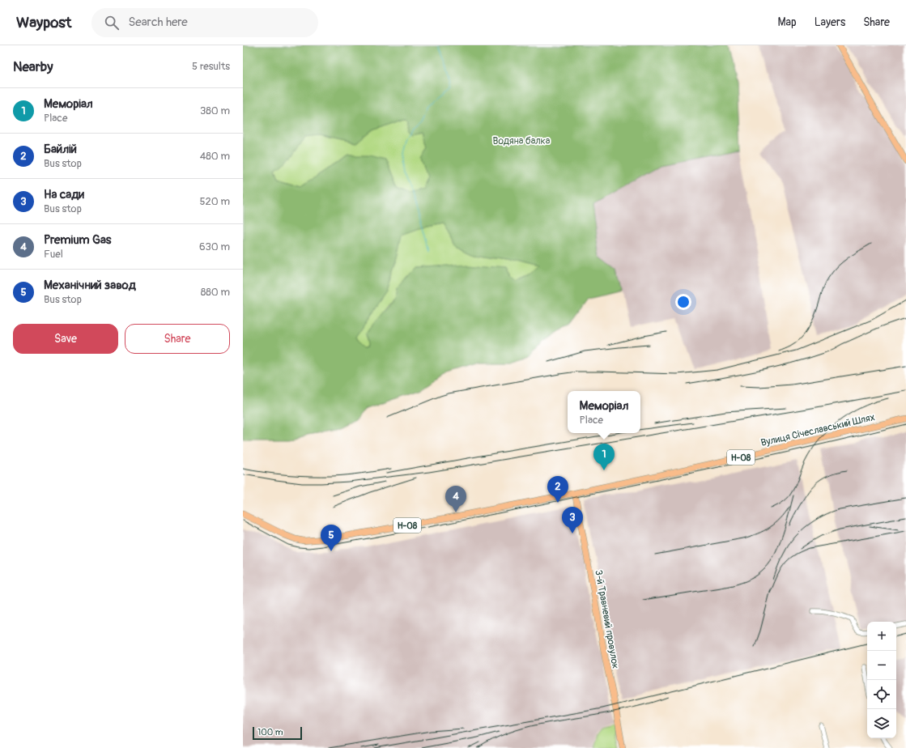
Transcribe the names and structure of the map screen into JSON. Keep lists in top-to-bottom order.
{
  "streets": {
    "main road": ["Вулиця Січеславський Шлях", "Н-08", "3-й Травневий провулок"]
  },
  "crossings": [
    ["Вулиця Січеславський Шлях", "3-й Травневий провулок"]
  ],
  "parks": ["Водяна балка"],
  "scale_bar": "100 m",
  "page": {
    "header": "Waypost",
    "search": "Search here",
    "nav": ["Map", "Layers", "Share"],
    "heading": ["Nearby", "5 results"],
    "list": [
      {
        "mark": "1",
        "name": "Меморіал",
        "note": "Place",
        "value": "380 m"
      },
      {
        "mark": "2",
        "name": "Байлій",
        "note": "Bus stop",
        "value": "480 m"
      },
      {
        "mark": "3",
        "name": "На сади",
        "note": "Bus stop",
        "value": "520 m"
      },
      {
        "mark": "4",
        "name": "Premium Gas",
        "note": "Fuel",
        "value": "630 m"
      },
      {
        "mark": "5",
        "name": "Механічний завод",
        "note": "Bus stop",
        "value": "880 m"
      }
    ],
    "buttons": ["Save", "Share"],
    "popup": ["Меморіал", "Place"],
    "pins": [
      "1",
      "2",
      "4",
      "3",
      "5"
    ],
    "map_buttons": ["+", "−"],
    "scale": "100 m"
  }
}
